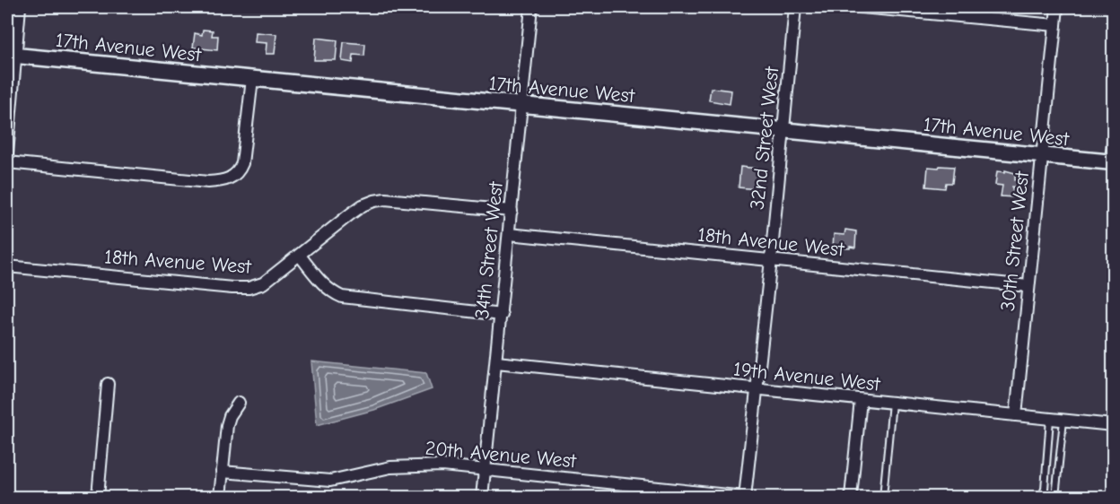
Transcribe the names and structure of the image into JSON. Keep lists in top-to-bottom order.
{
  "streets": {
    "street": [
      "17th Avenue West",
      "32nd Street West",
      "18th Avenue West",
      "30th Street West",
      "34th Street West",
      "19th Avenue West",
      "20th Avenue West"
    ]
  },
  "crossings": [
    ["17th Avenue West", "32nd Street West"],
    ["17th Avenue West", "30th Street West"],
    ["17th Avenue West", "34th Street West"],
    ["32nd Street West", "18th Avenue West"],
    ["32nd Street West", "19th Avenue West"],
    ["32nd Street West", "20th Avenue West"],
    ["18th Avenue West", "30th Street West"],
    ["18th Avenue West", "34th Street West"],
    ["30th Street West", "19th Avenue West"],
    ["34th Street West", "19th Avenue West"],
    ["34th Street West", "20th Avenue West"]
  ]
}
